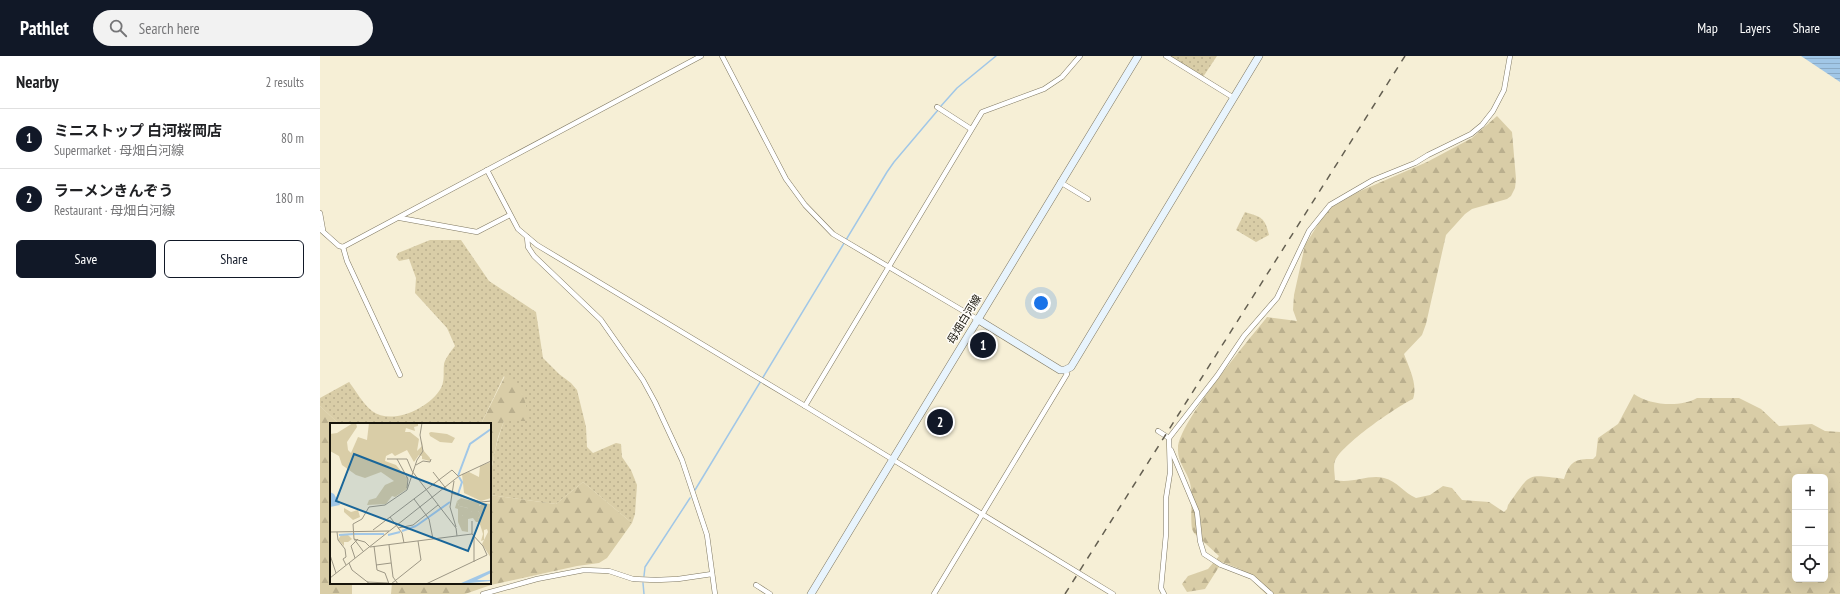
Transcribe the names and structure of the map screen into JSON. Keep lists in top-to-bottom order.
{
  "streets": {
    "main road": ["母畑白河線"]
  },
  "page": {
    "header": "Pathlet",
    "search": "Search here",
    "nav": ["Map", "Layers", "Share"],
    "heading": ["Nearby", "2 results"],
    "list": [
      {
        "mark": "1",
        "name": "ミニストップ 白河桜岡店",
        "note": "Supermarket · 母畑白河線",
        "value": "80 m"
      },
      {
        "mark": "2",
        "name": "ラーメンきんぞう",
        "note": "Restaurant · 母畑白河線",
        "value": "180 m"
      }
    ],
    "buttons": ["Save", "Share"],
    "pins": ["1", "2"],
    "map_buttons": ["+", "−"]
  }
}
